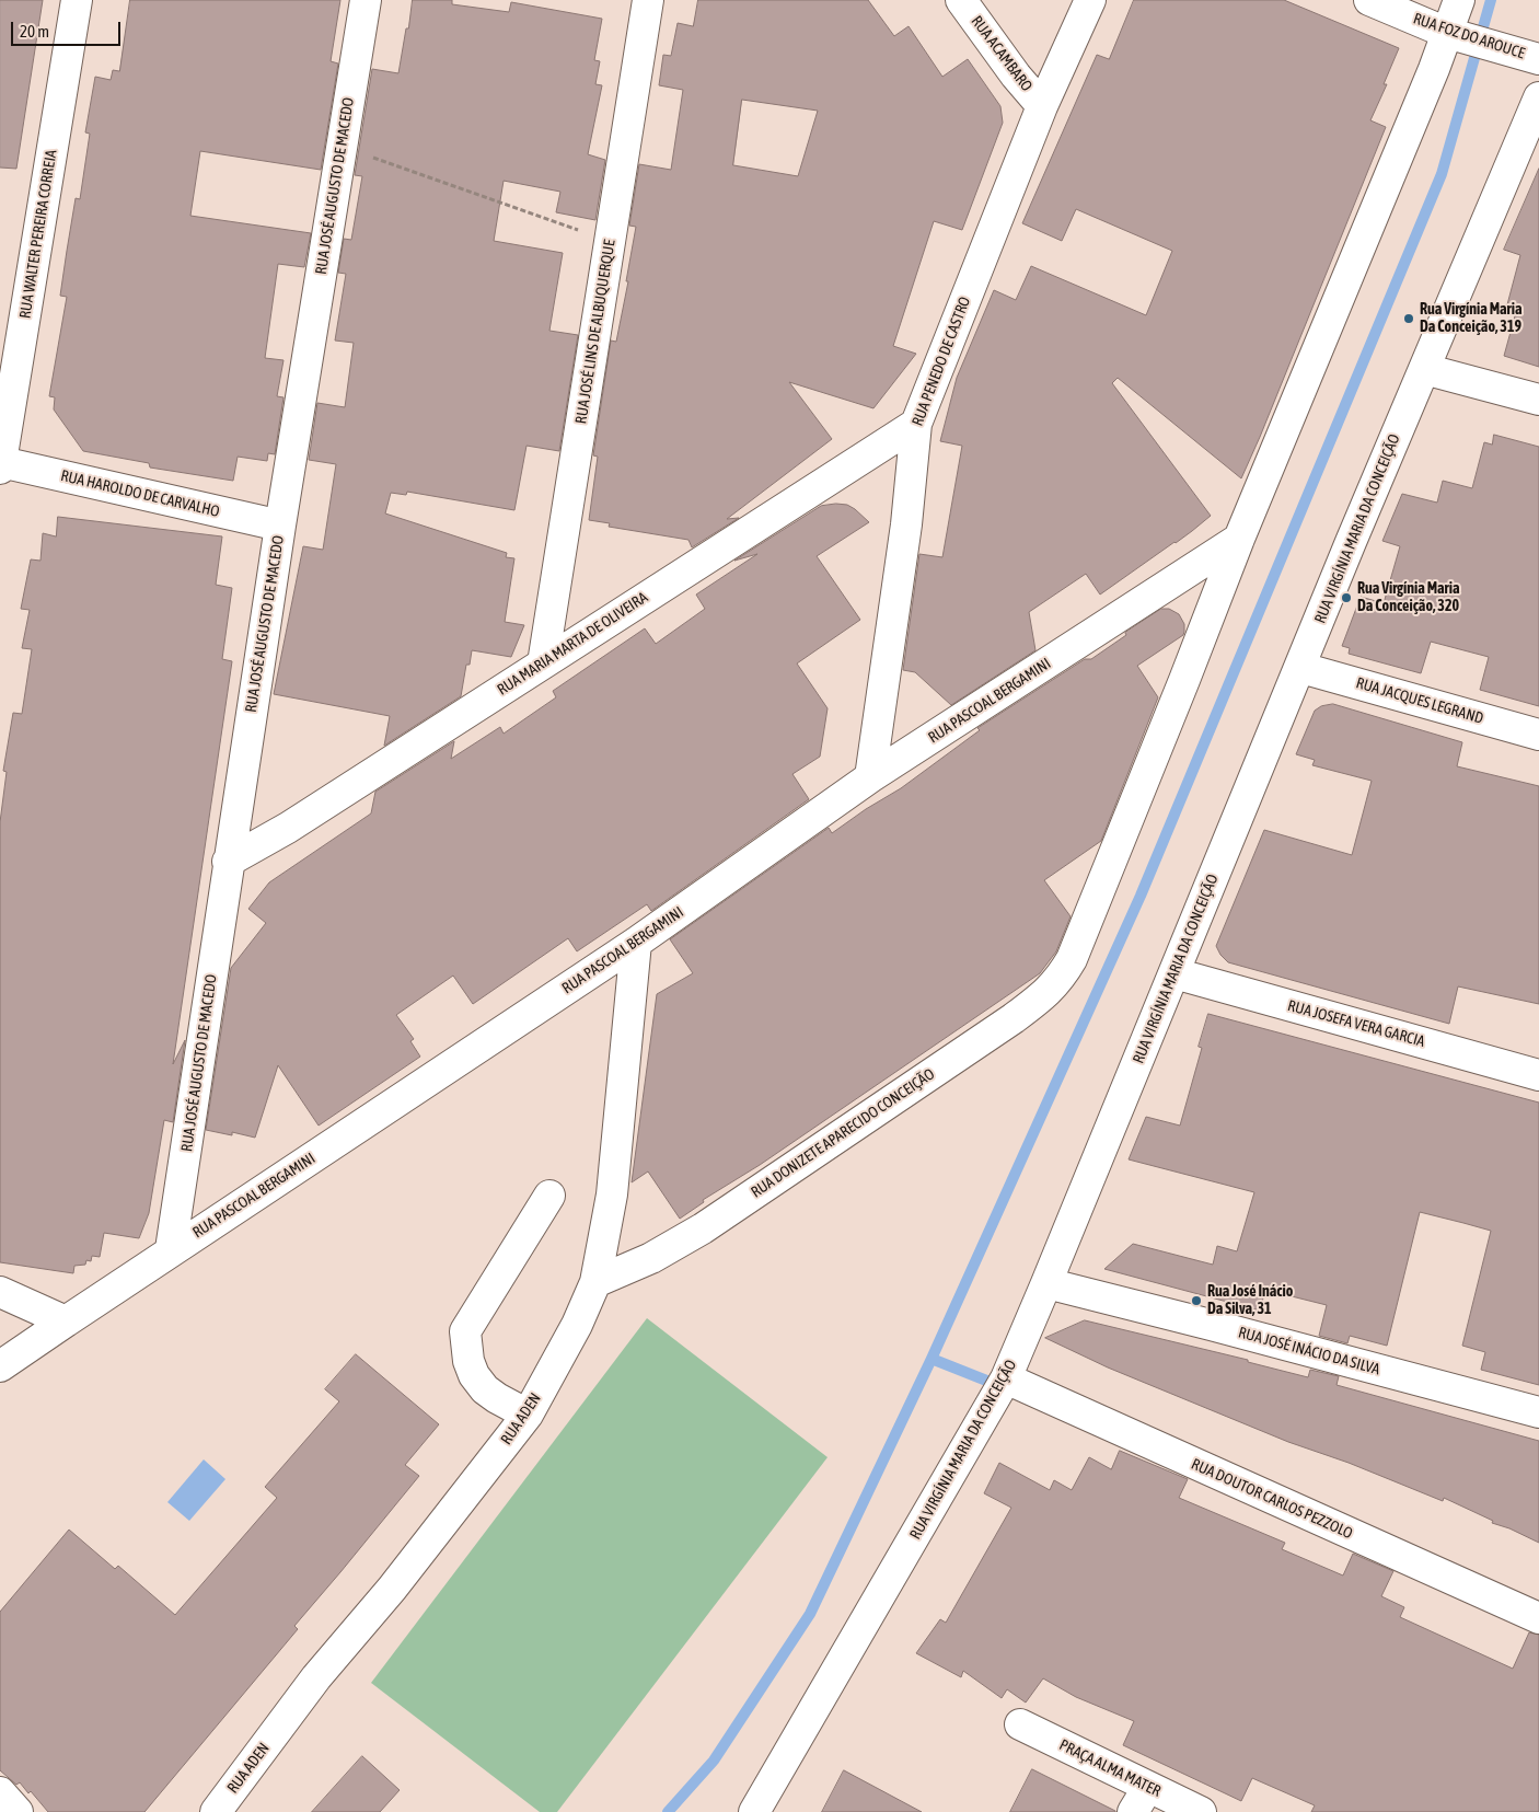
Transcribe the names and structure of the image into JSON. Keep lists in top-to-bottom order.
{
  "streets": {
    "street": [
      "RUA FOZ DO AROUCE",
      "RUA ACAMBARO",
      "RUA JOSÉ AUGUSTO DE MACEDO",
      "RUA WALTER PEREIRA CORREIA",
      "RUA JOSÉ LINS DE ALBUQUERQUE",
      "RUA PENEDO DE CASTRO",
      "RUA HAROLDO DE CARVALHO",
      "RUA VIRGÍNIA MARIA DA CONCEIÇÃO",
      "RUA MARIA MARTA DE OLIVEIRA",
      "RUA PASCOAL BERGAMINI",
      "RUA JACQUES LEGRAND",
      "RUA JOSEFA VERA GARCIA",
      "RUA DONIZETE APARECIDO CONCEIÇÃO",
      "RUA JOSÉ INÁCIO DA SILVA",
      "RUA ADEN",
      "RUA DOUTOR CARLOS PEZZOLO",
      "PRAÇA ALMA MATER"
    ]
  },
  "crossings": [
    ["RUA ACAMBARO", "RUA PENEDO DE CASTRO"],
    ["RUA JOSÉ AUGUSTO DE MACEDO", "RUA HAROLDO DE CARVALHO"],
    ["RUA JOSÉ AUGUSTO DE MACEDO", "RUA MARIA MARTA DE OLIVEIRA"],
    ["RUA JOSÉ AUGUSTO DE MACEDO", "RUA PASCOAL BERGAMINI"],
    ["RUA WALTER PEREIRA CORREIA", "RUA HAROLDO DE CARVALHO"],
    ["RUA JOSÉ LINS DE ALBUQUERQUE", "RUA MARIA MARTA DE OLIVEIRA"],
    ["RUA PENEDO DE CASTRO", "RUA MARIA MARTA DE OLIVEIRA"],
    ["RUA PENEDO DE CASTRO", "RUA PASCOAL BERGAMINI"],
    ["RUA VIRGÍNIA MARIA DA CONCEIÇÃO", "RUA JACQUES LEGRAND"],
    ["RUA VIRGÍNIA MARIA DA CONCEIÇÃO", "RUA JOSEFA VERA GARCIA"],
    ["RUA VIRGÍNIA MARIA DA CONCEIÇÃO", "RUA JOSÉ INÁCIO DA SILVA"],
    ["RUA VIRGÍNIA MARIA DA CONCEIÇÃO", "RUA DOUTOR CARLOS PEZZOLO"],
    ["RUA PASCOAL BERGAMINI", "RUA DONIZETE APARECIDO CONCEIÇÃO"],
    ["RUA PASCOAL BERGAMINI", "RUA ADEN"],
    ["RUA DONIZETE APARECIDO CONCEIÇÃO", "RUA ADEN"]
  ],
  "places": ["Rua Virgínia Maria Da Conceição, 319", "Rua Virgínia Maria Da Conceição, 320", "Rua José Inácio Da Silva, 31"],
  "scale_bar": "20 m"
}
